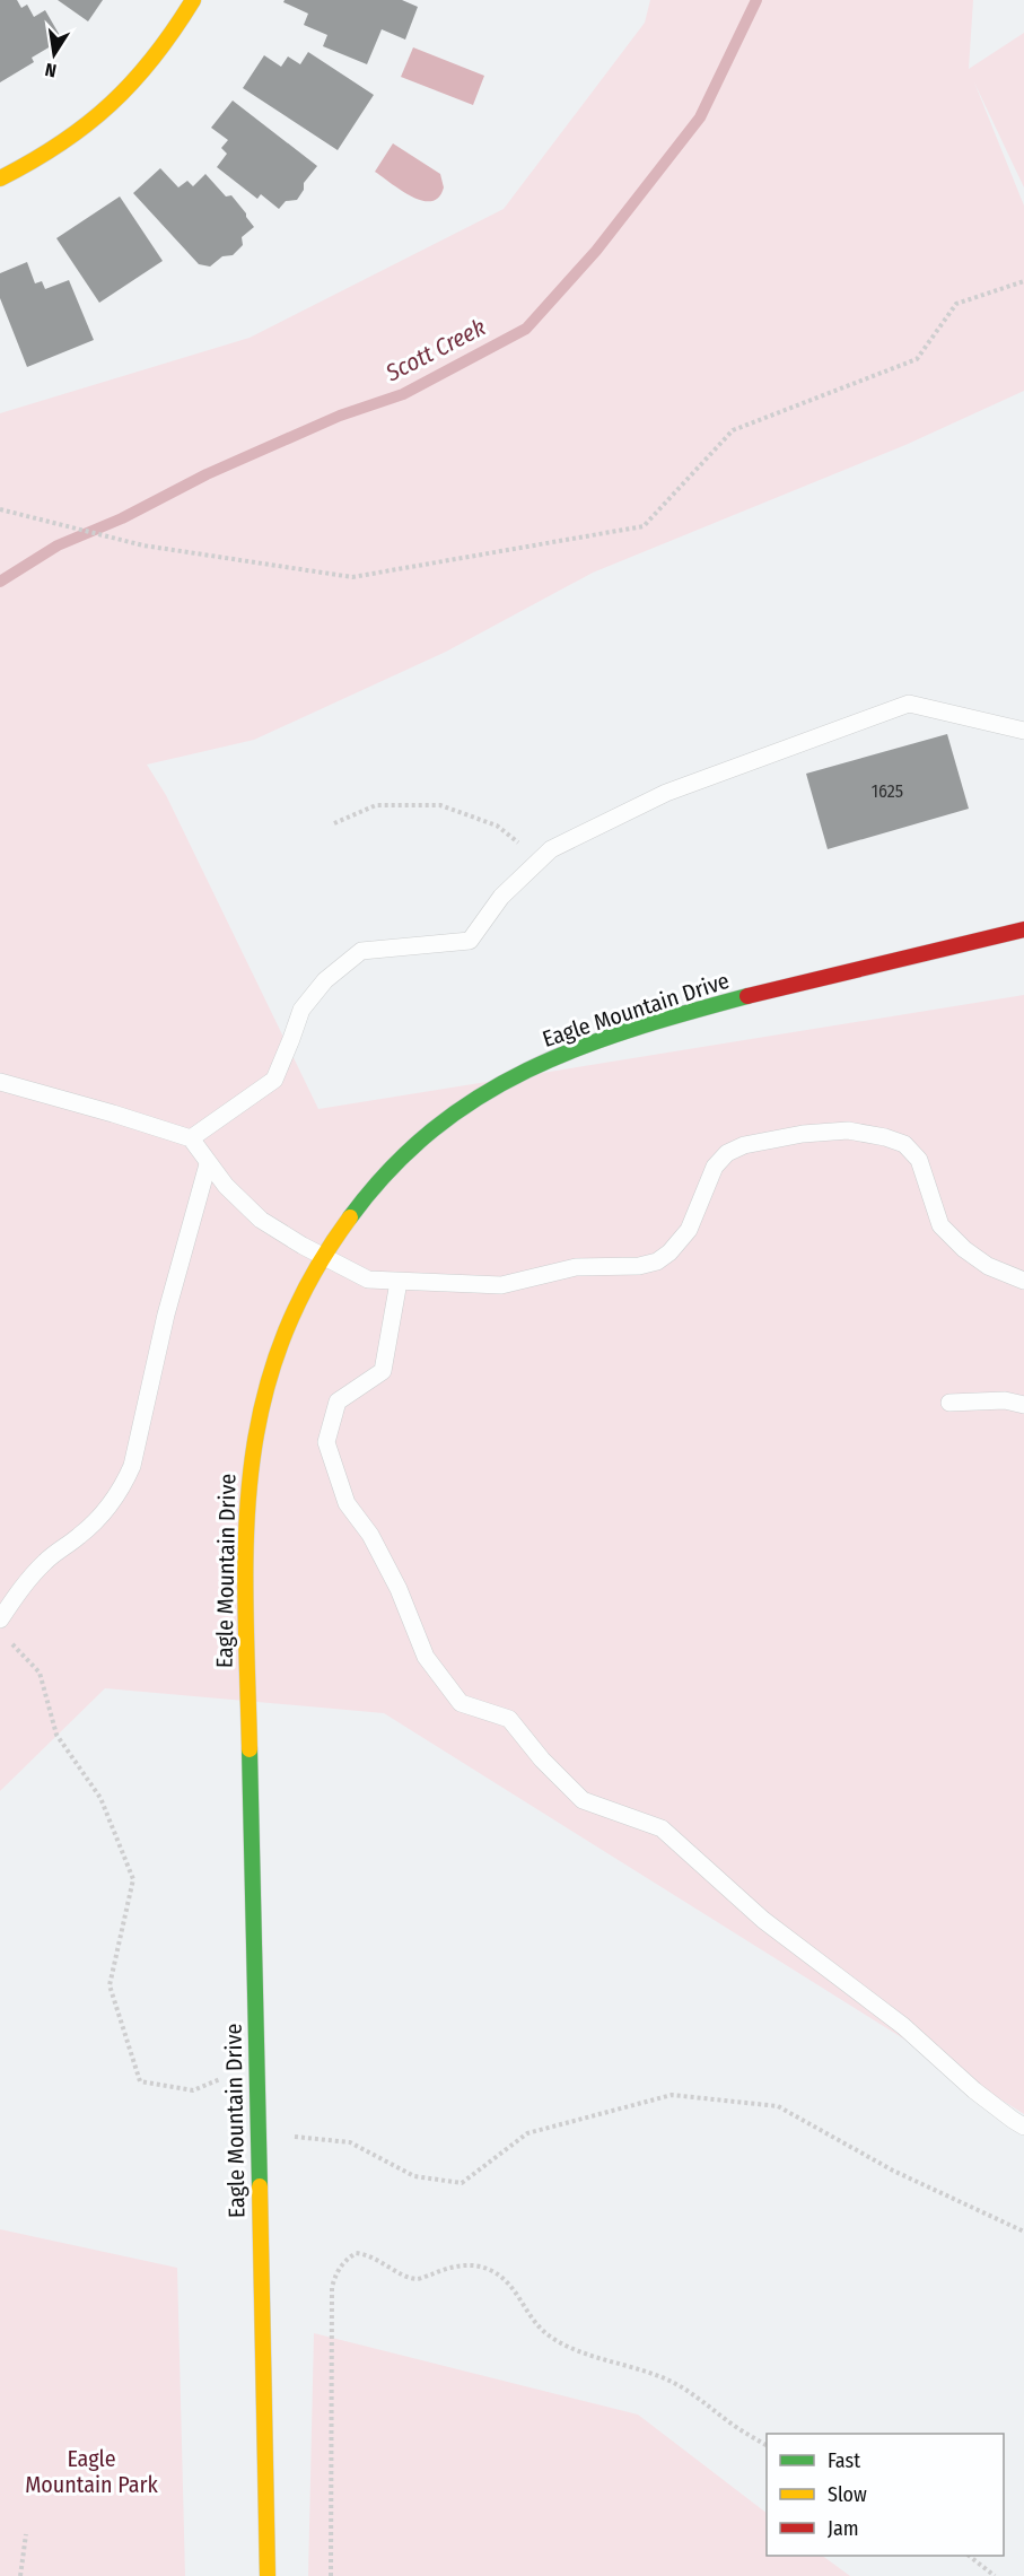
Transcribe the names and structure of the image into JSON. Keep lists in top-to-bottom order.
{
  "streets": {
    "street": ["Eagle Mountain Drive"]
  },
  "water": ["Scott Creek"],
  "parks": ["Eagle Mountain Park"],
  "house_numbers": ["1625"],
  "legend": ["Fast", "Slow", "Jam"],
  "north": "bottom"
}
